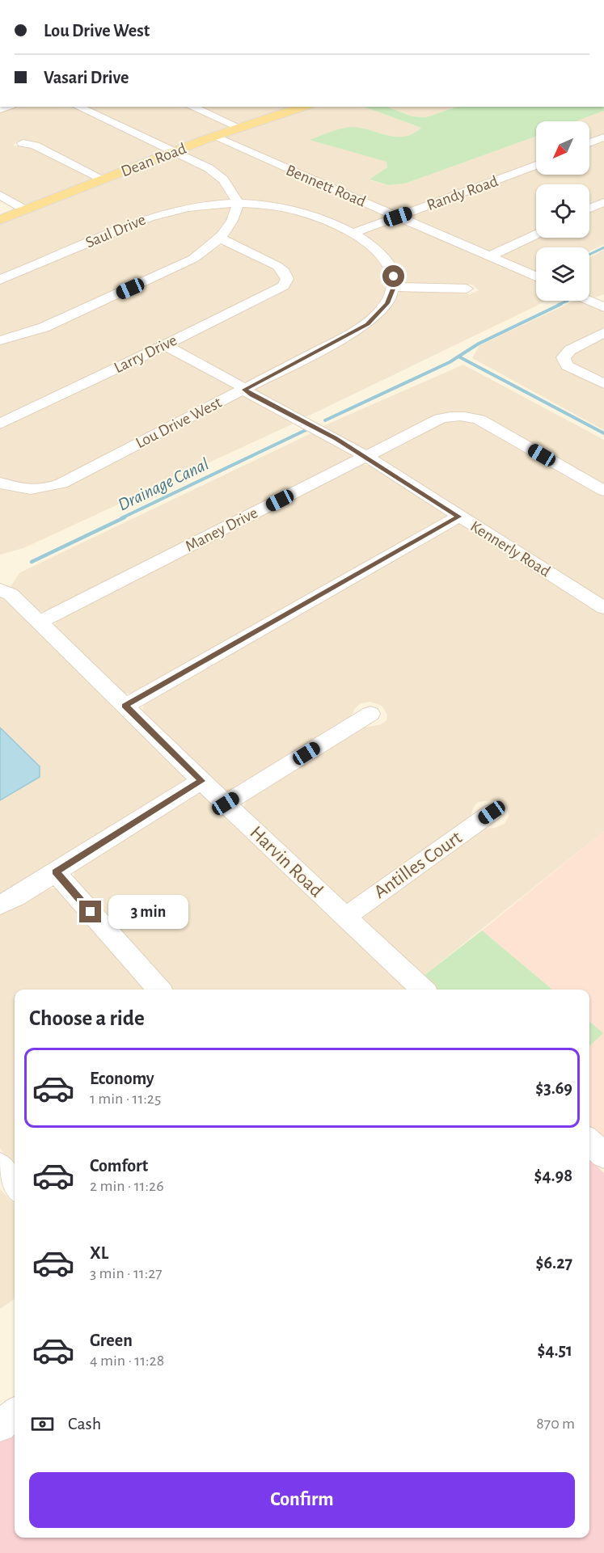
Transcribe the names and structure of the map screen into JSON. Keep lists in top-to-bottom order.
{
  "streets": {
    "main road": ["Dean Road"],
    "street": [
      "Bennett Road",
      "Randy Road",
      "Saul Drive",
      "Larry Drive",
      "Lou Drive West",
      "Maney Drive",
      "Kennerly Road",
      "Harvin Road",
      "Antilles Court"
    ]
  },
  "crossings": [
    ["Dean Road", "Bennett Road"],
    ["Bennett Road", "Randy Road"],
    ["Randy Road", "Saul Drive"],
    ["Saul Drive", "Lou Drive West"],
    ["Larry Drive", "Kennerly Road"],
    ["Lou Drive West", "Kennerly Road"],
    ["Maney Drive", "Kennerly Road"],
    ["Maney Drive", "Harvin Road"],
    ["Harvin Road", "Antilles Court"]
  ],
  "water": ["Drainage Canal"],
  "north": "bottom left",
  "page": {
    "banner": ["Lou Drive West", "Vasari Drive"],
    "bubble": "3 min",
    "heading": "Choose a ride",
    "list": [
      {
        "name": "Economy",
        "note": "1 min · 11:25",
        "value": "$3.69"
      },
      {
        "name": "Comfort",
        "note": "2 min · 11:26",
        "value": "$4.98"
      },
      {
        "name": "XL",
        "note": "3 min · 11:27",
        "value": "$6.27"
      },
      {
        "name": "Green",
        "note": "4 min · 11:28",
        "value": "$4.51"
      }
    ],
    "pay": ["Cash", "870 m"],
    "buttons": "Confirm"
  }
}
